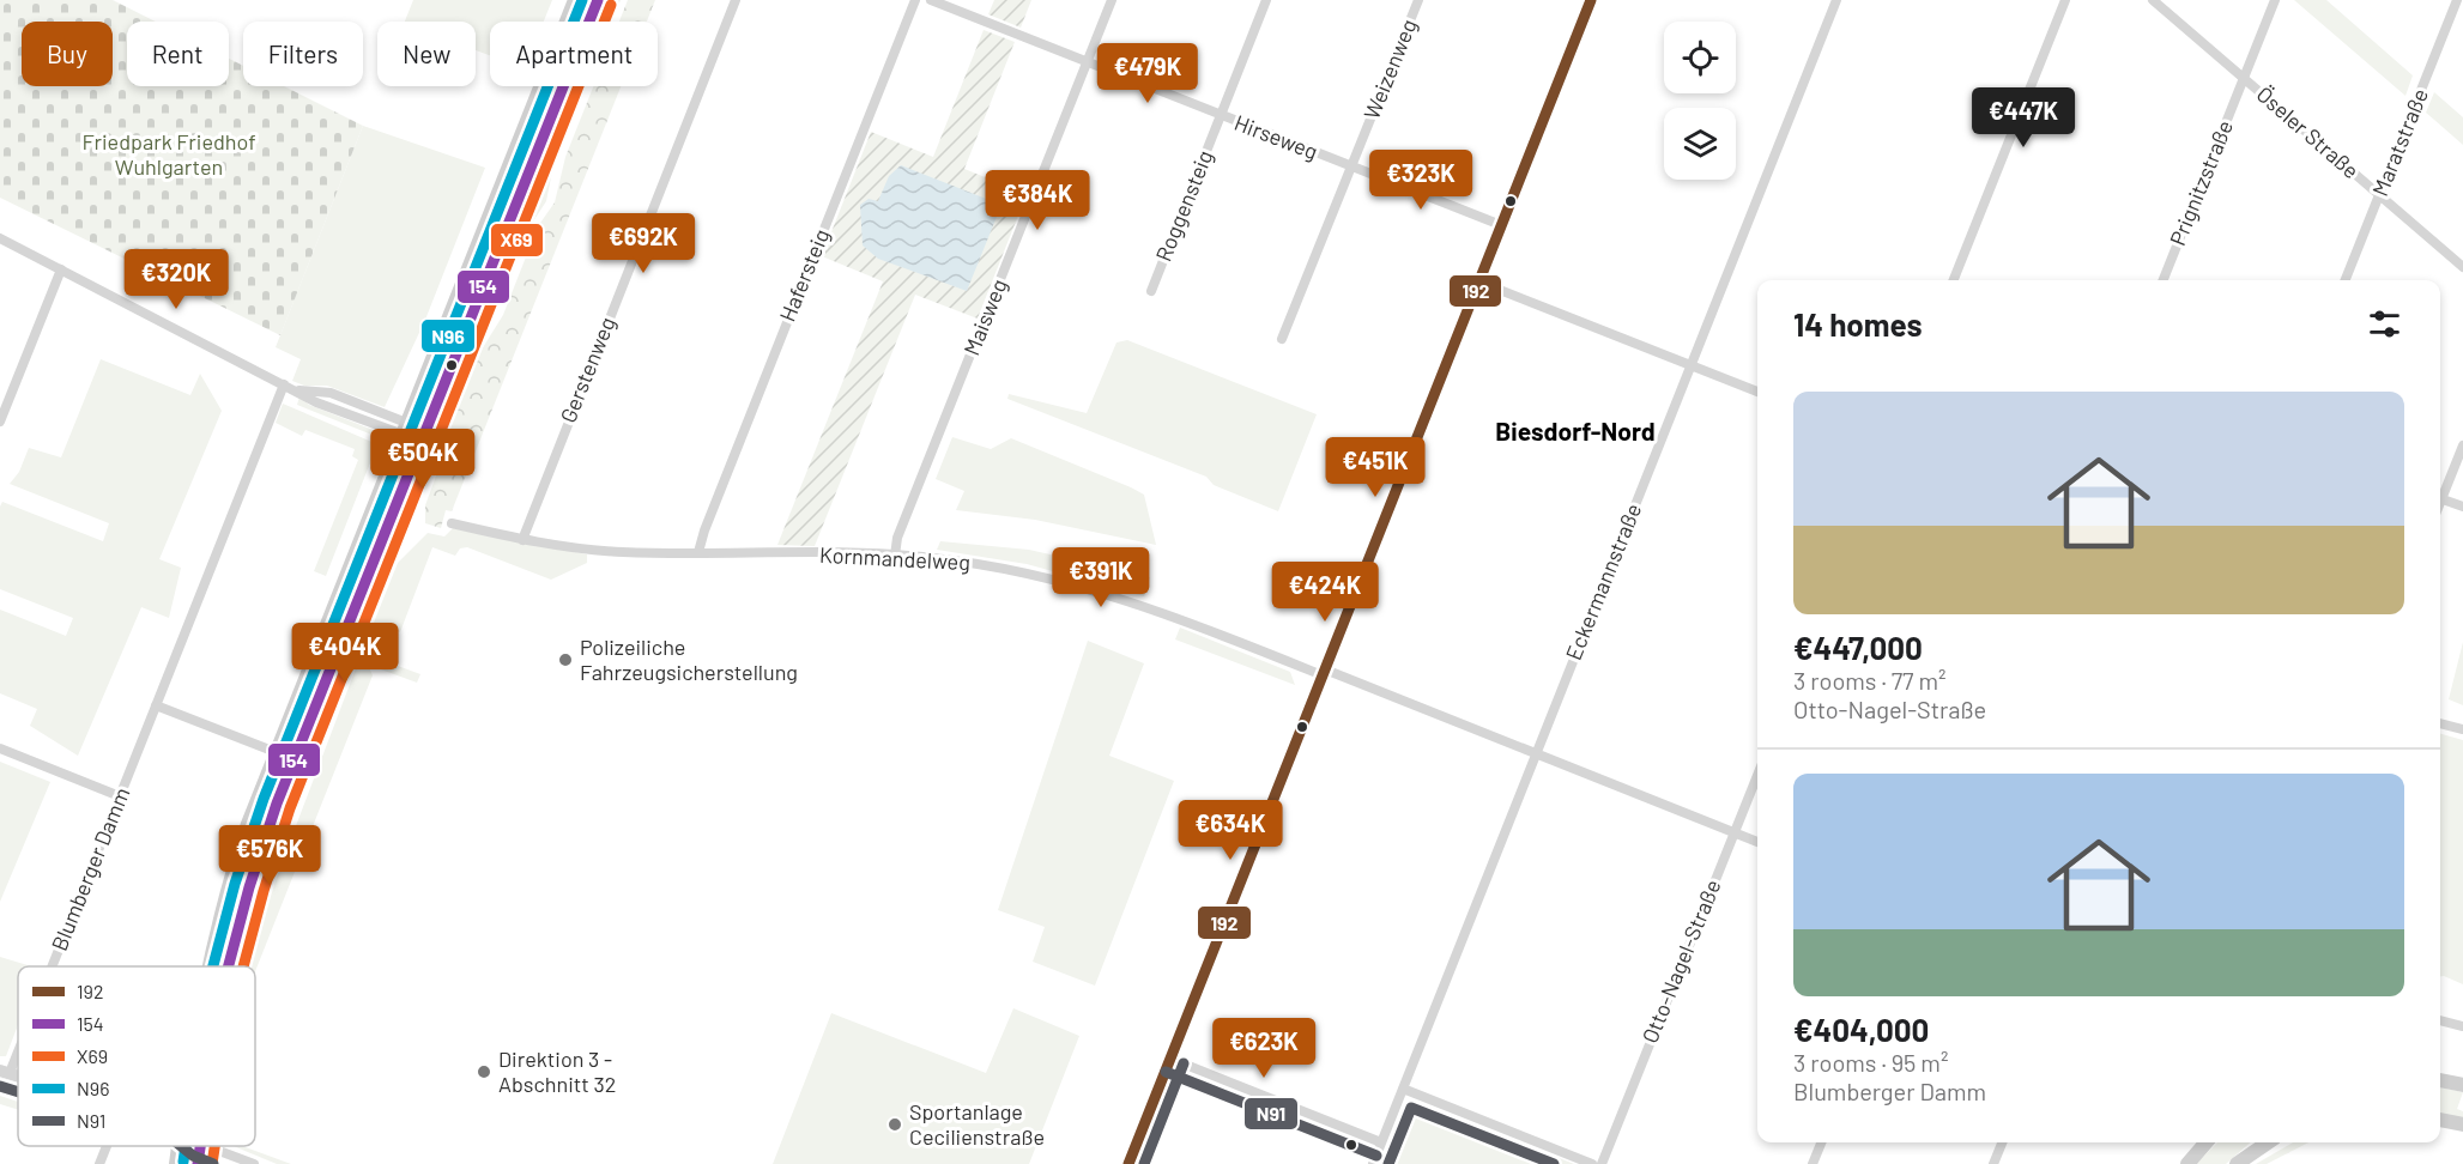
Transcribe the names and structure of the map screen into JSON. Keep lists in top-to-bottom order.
{
  "streets": {
    "street": [
      "Weizenweg",
      "Öseler Straße",
      "Hirseweg",
      "Maratstraße",
      "Prignitzstraße",
      "Roggensteig",
      "Hafersteig",
      "Maisweg",
      "Gerstenweg",
      "Kornmandelweg",
      "Eckermannstraße",
      "Blumberger Damm",
      "Otto-Nagel-Straße"
    ]
  },
  "crossings": [
    ["Weizenweg", "Hirseweg"],
    ["Öseler Straße", "Maratstraße"],
    ["Öseler Straße", "Prignitzstraße"],
    ["Hirseweg", "Roggensteig"],
    ["Hirseweg", "Maisweg"],
    ["Hafersteig", "Kornmandelweg"],
    ["Maisweg", "Kornmandelweg"],
    ["Gerstenweg", "Kornmandelweg"],
    ["Kornmandelweg", "Eckermannstraße"],
    ["Kornmandelweg", "Otto-Nagel-Straße"]
  ],
  "districts": ["Biesdorf-Nord"],
  "parks": ["Friedpark Friedhof Wuhlgarten"],
  "places": ["Polizeiliche Fahrzeugsicherstellung", "Direktion 3 - Abschnitt 32", "Sportanlage Cecilienstraße"],
  "lines": [
    "transit line 192",
    "transit line 154",
    "transit line N96",
    "transit line X69",
    "transit line N91"
  ],
  "legend": [
    "192",
    "154",
    "X69",
    "N96",
    "N91"
  ],
  "page": {
    "chip": [
      "Buy",
      "Rent",
      "Filters",
      "New",
      "Apartment"
    ],
    "price": [
      "€479K",
      "€447K",
      "€323K",
      "€384K",
      "€692K",
      "€320K",
      "€504K",
      "€451K",
      "€391K",
      "€424K",
      "€404K",
      "€634K",
      "€576K",
      "€623K"
    ],
    "heading": "14 homes",
    "list": [
      {
        "name": "€447,000",
        "note": "3 rooms · 77 m² · Otto-Nagel-Straße"
      },
      {
        "name": "€404,000",
        "note": "3 rooms · 95 m² · Blumberger Damm"
      }
    ]
  }
}
